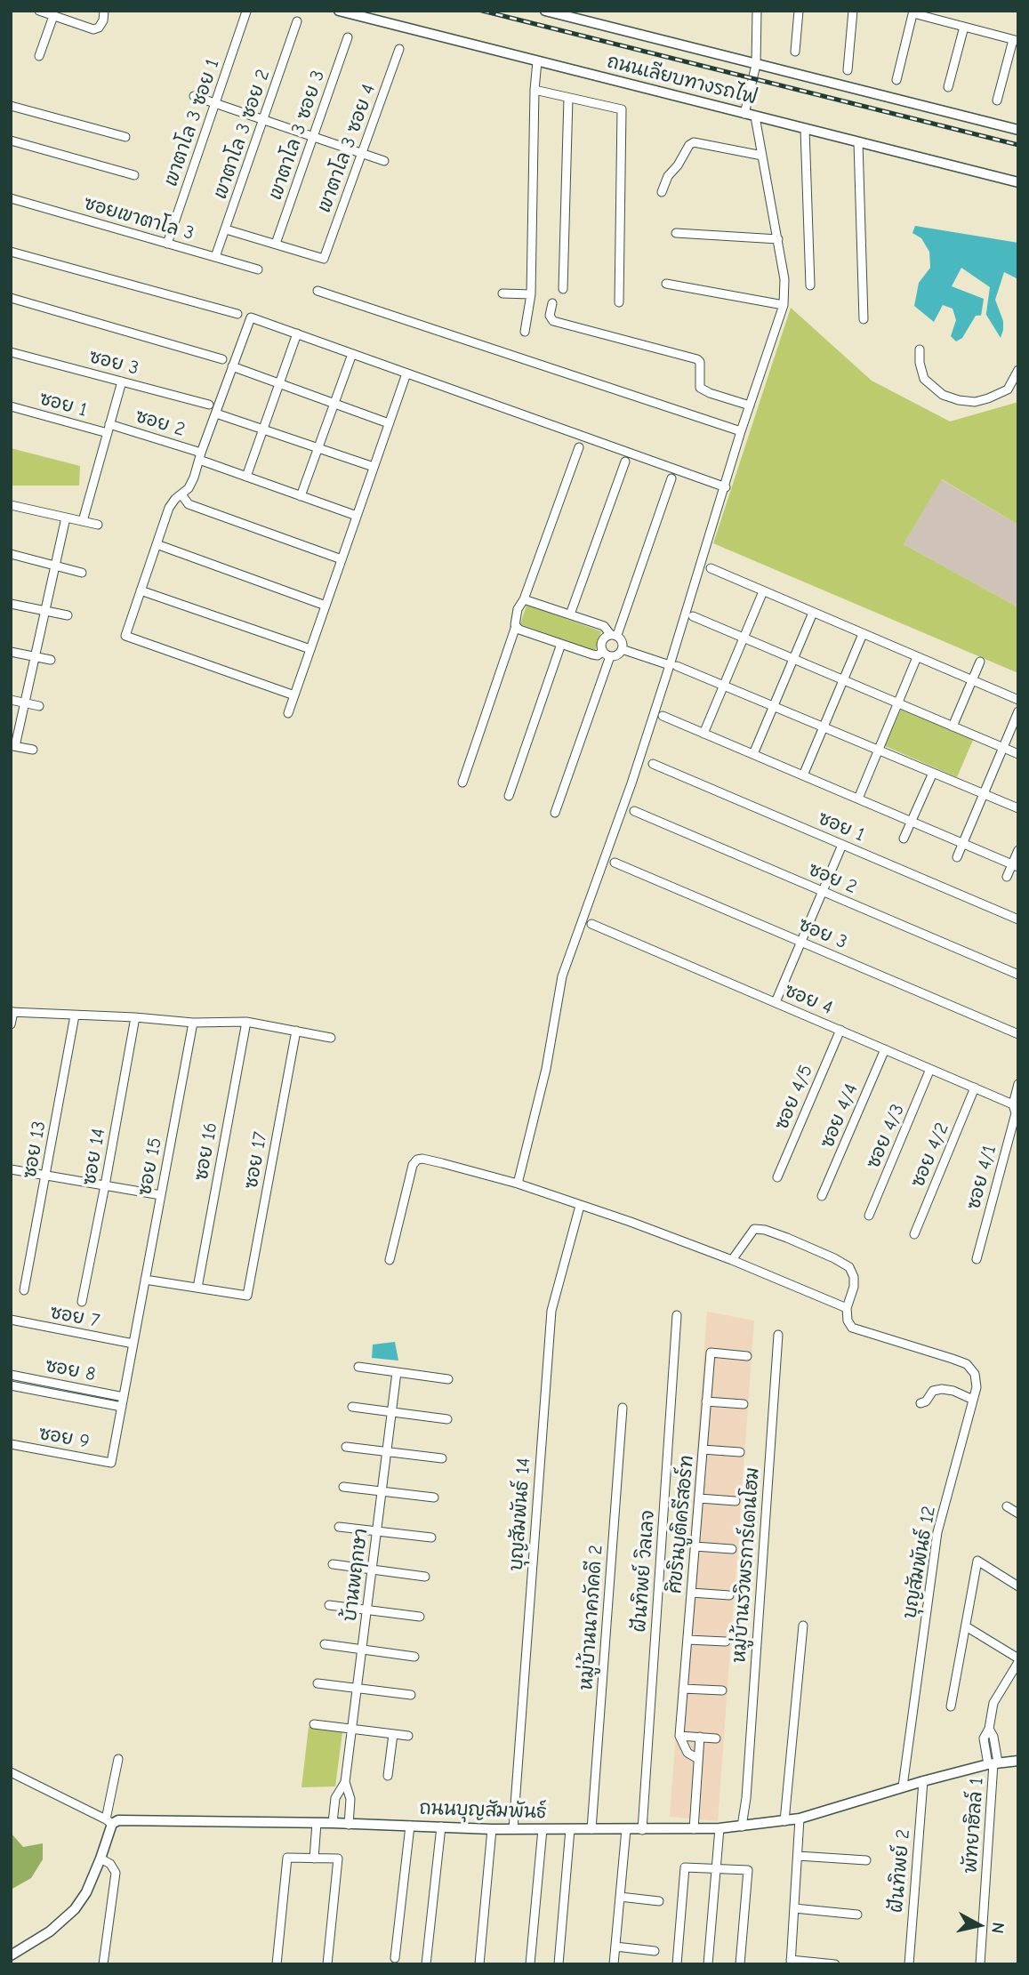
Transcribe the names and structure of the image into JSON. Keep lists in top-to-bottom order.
{
  "streets": {
    "street": [
      "ถนนเลียบทางรถไฟ",
      "เขาตาโล 3 ซอย 1",
      "เขาตาโล 3 ซอย 2",
      "เขาตาโล 3 ซอย 3",
      "เขาตาโล 3 ซอย 4",
      "ซอยเขาตาโล 3",
      "ซอย 3",
      "ซอย 1",
      "ซอย 2",
      "ซอย 4",
      "ซอย 4/5",
      "ซอย 4/4",
      "ซอย 4/3",
      "ซอย 13",
      "ซอย 16",
      "ซอย 4/2",
      "ซอย 14",
      "ซอย 17",
      "ซอย 15",
      "ซอย 4/1",
      "ซอย 7",
      "ซอย 8",
      "ซอย 9",
      "บุญสัมพันธ์ 14",
      "ศิขรินบูติครีสอร์ท",
      "บุญสัมพันธ์ 12",
      "หมู่บ้านรวิพรการ์เดนโฮม",
      "ฝันทิพย์ วิลเลจ",
      "บ้านพฤกษา",
      "หมู่บ้านนาคภัคดี 2",
      "ถนนบุญสัมพันธ์",
      "พัทยาฮิลล์ 1",
      "ฝันทิพย์ 2"
    ]
  },
  "crossings": [
    ["เขาตาโล 3 ซอย 1", "ซอยเขาตาโล 3"],
    ["เขาตาโล 3 ซอย 2", "ซอยเขาตาโล 3"],
    ["เขาตาโล 3 ซอย 3", "เขาตาโล 3 ซอย 4"],
    ["ซอย 1", "ซอย 2"],
    ["ซอย 4", "ซอย 4/5"],
    ["ซอย 4", "ซอย 4/4"],
    ["ซอย 4", "ซอย 4/3"],
    ["ซอย 4", "ซอย 4/2"],
    ["ซอย 4", "ซอย 4/1"],
    ["ซอย 16", "ซอย 17"],
    ["ซอย 15", "ซอย 7"],
    ["ซอย 15", "ซอย 8"],
    ["ซอย 15", "ซอย 9"],
    ["บุญสัมพันธ์ 14", "ถนนบุญสัมพันธ์"],
    ["บุญสัมพันธ์ 12", "ถนนบุญสัมพันธ์"],
    ["หมู่บ้านรวิพรการ์เดนโฮม", "ถนนบุญสัมพันธ์"],
    ["ฝันทิพย์ วิลเลจ", "ถนนบุญสัมพันธ์"],
    ["บ้านพฤกษา", "ถนนบุญสัมพันธ์"],
    ["หมู่บ้านนาคภัคดี 2", "ถนนบุญสัมพันธ์"],
    ["ถนนบุญสัมพันธ์", "พัทยาฮิลล์ 1"],
    ["ถนนบุญสัมพันธ์", "ฝันทิพย์ 2"]
  ],
  "north": "right"
}
